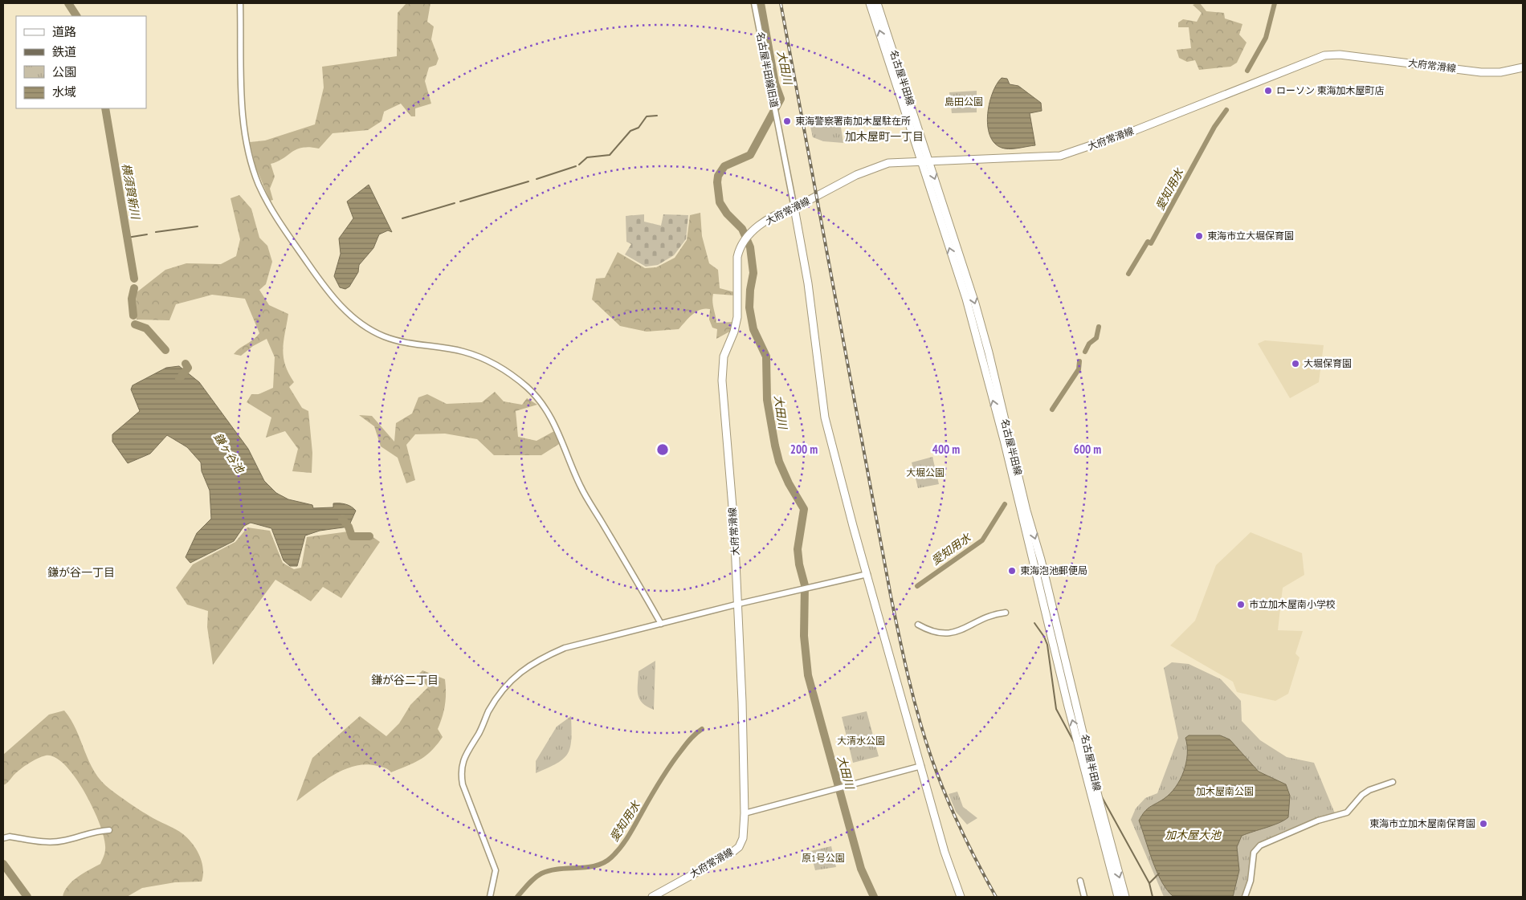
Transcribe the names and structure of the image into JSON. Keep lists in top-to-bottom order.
{
  "streets": {
    "main road": ["大府常滑線", "名古屋半田線"],
    "street": ["名古屋半田線旧道"]
  },
  "crossings": [
    ["大府常滑線", "名古屋半田線旧道"],
    ["大府常滑線", "名古屋半田線"]
  ],
  "districts": ["加木屋町一丁目", "鎌が谷一丁目", "鎌が谷二丁目"],
  "water": [
    "大田川",
    "愛知用水",
    "横須賀新川",
    "鎌ヶ谷池",
    "加木屋大池"
  ],
  "parks": [
    "島田公園",
    "大堀公園",
    "大清水公園",
    "加木屋南公園",
    "原1号公園"
  ],
  "places": [
    "ローソン 東海加木屋町店",
    "東海警察署南加木屋駐在所",
    "東海市立大堀保育園",
    "大堀保育園",
    "東海泡池郵便局",
    "市立加木屋南小学校",
    "東海市立加木屋南保育園"
  ],
  "legend": [
    "道路",
    "鉄道",
    "公園",
    "水域"
  ],
  "rings": ["200 m", "400 m", "600 m"]
}
